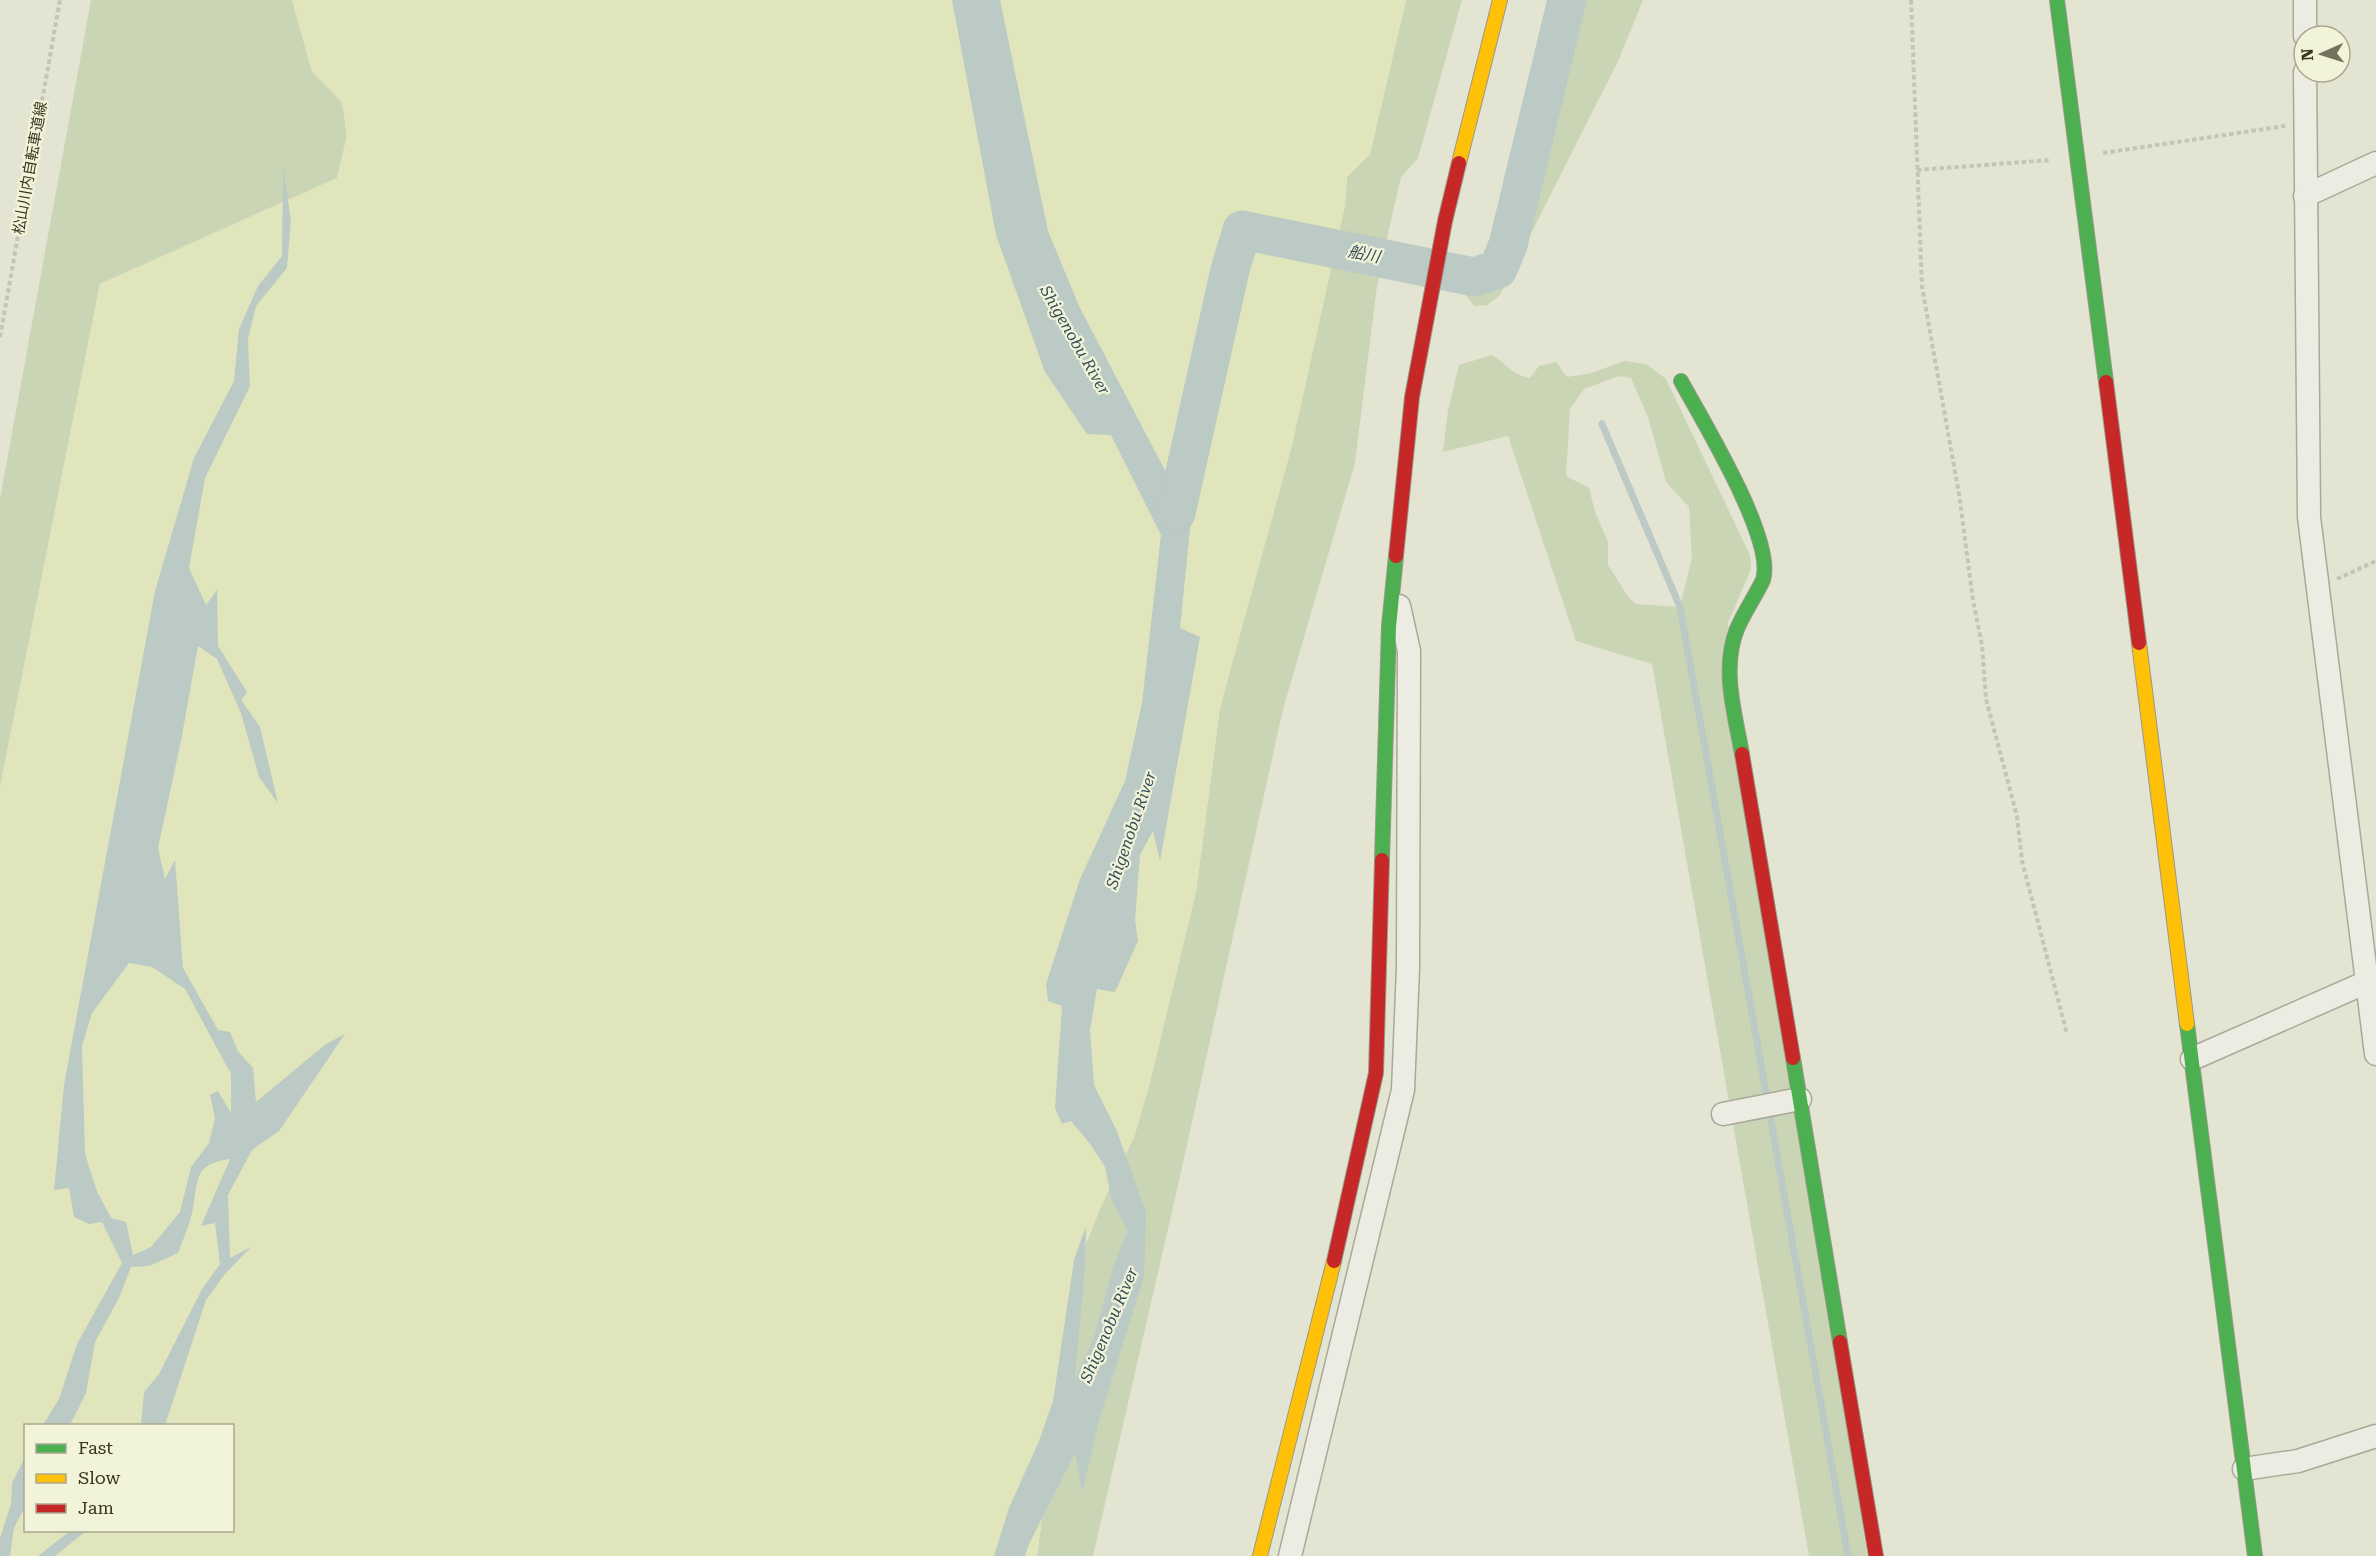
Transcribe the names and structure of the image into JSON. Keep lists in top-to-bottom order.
{
  "streets": {
    "path": ["松山川内自転車道線"]
  },
  "water": ["船川", "Shigenobu River"],
  "legend": ["Fast", "Slow", "Jam"],
  "north": "left"
}
